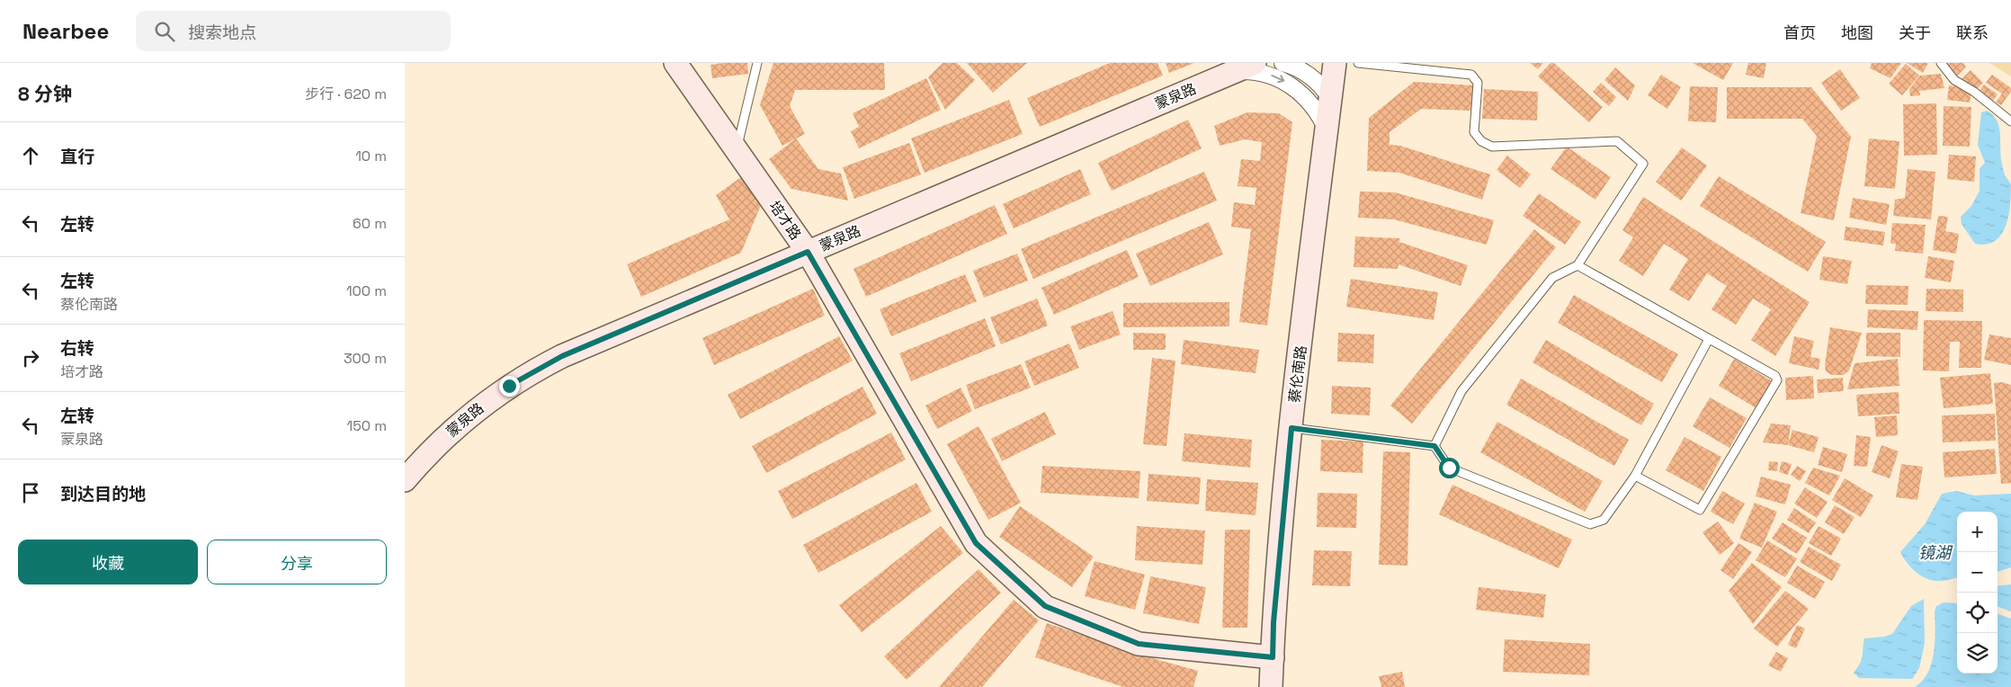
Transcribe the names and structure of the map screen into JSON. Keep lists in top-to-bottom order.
{
  "streets": {
    "street": ["蒙泉路", "培才路", "蔡伦南路"]
  },
  "crossings": [
    ["蒙泉路", "培才路"],
    ["培才路", "蔡伦南路"]
  ],
  "water": ["镜湖"],
  "page": {
    "header": "Nearbee",
    "search": "搜索地点",
    "nav": [
      "首页",
      "地图",
      "关于",
      "联系"
    ],
    "heading": ["8 分钟", "步行 · 620 m"],
    "list": [
      ["直行", "10 m"],
      ["左转", "60 m"],
      ["左转", "蔡伦南路", "100 m"],
      ["右转", "培才路", "300 m"],
      ["左转", "蒙泉路", "150 m"],
      "到达目的地"
    ],
    "map_buttons": ["+", "−"],
    "buttons": ["收藏", "分享"]
  }
}
